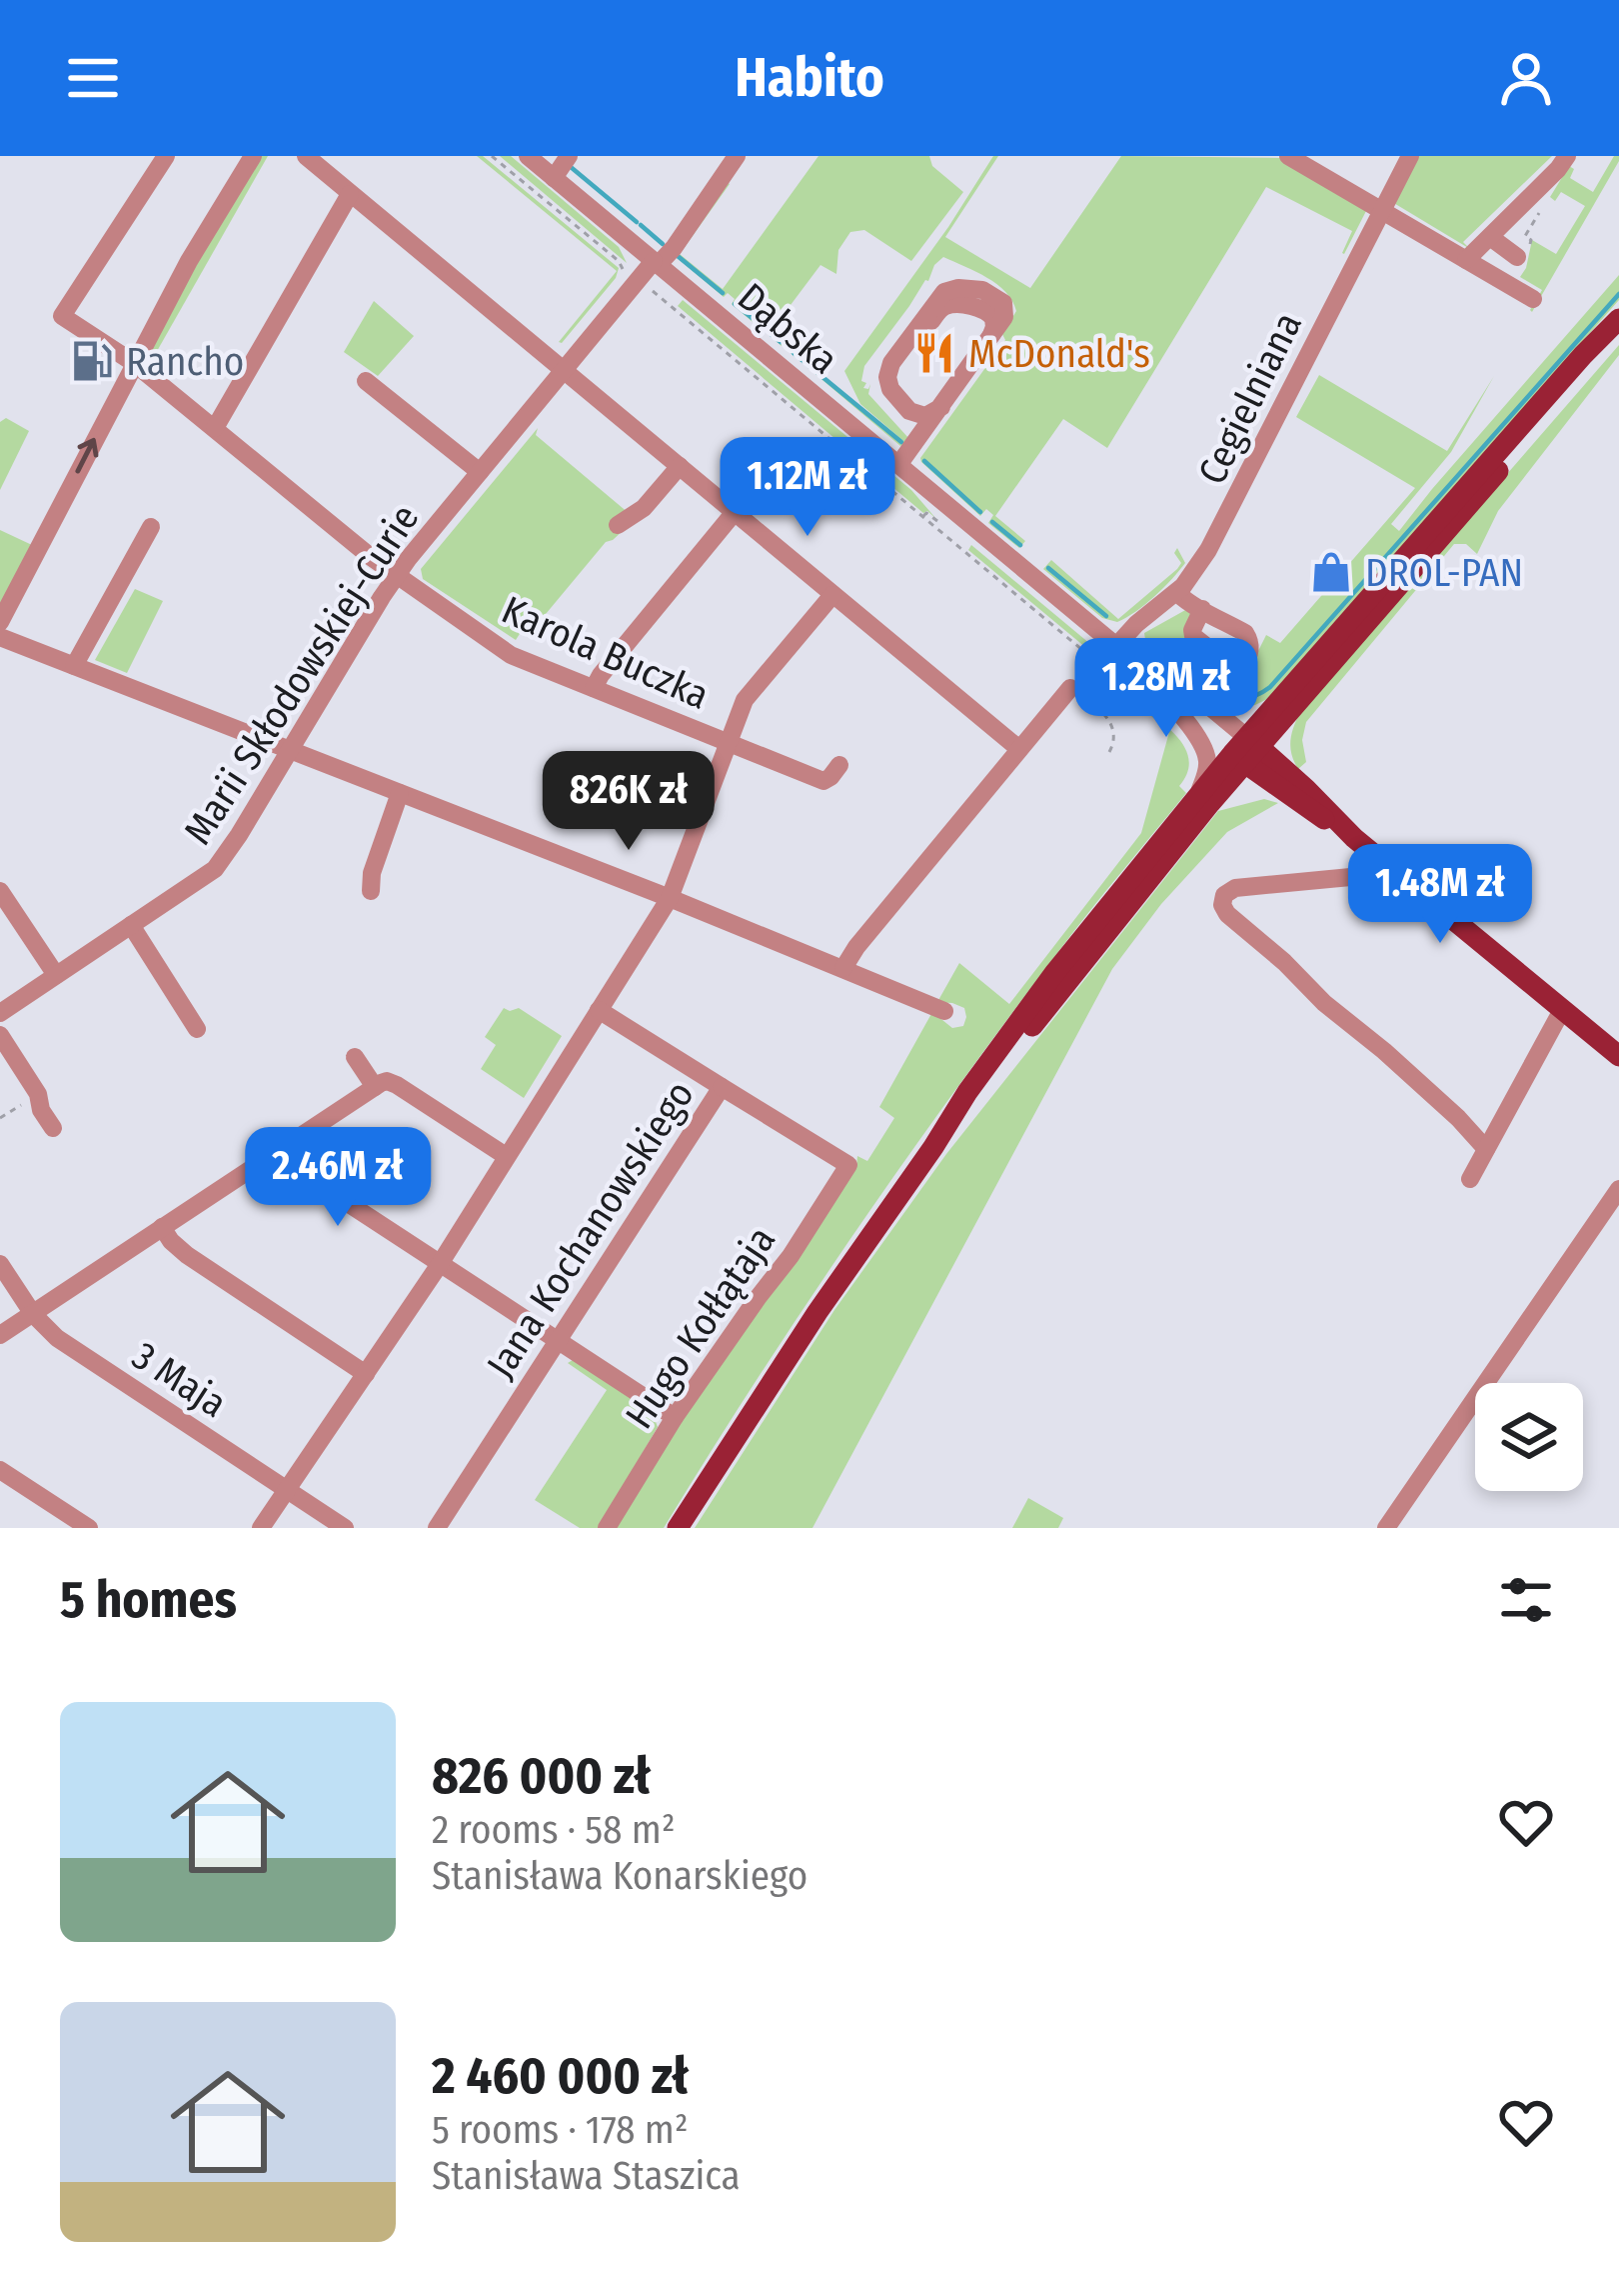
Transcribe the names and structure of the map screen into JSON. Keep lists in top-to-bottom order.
{
  "streets": {
    "main road": ["Dąbska"],
    "street": [
      "Cegielniana",
      "Karola Buczka",
      "Marii Skłodowskiej-Curie",
      "Jana Kochanowskiego",
      "Hugo Kołłątaja",
      "3 Maja"
    ]
  },
  "crossings": [
    ["Dąbska", "Cegielniana"],
    ["Dąbska", "Marii Skłodowskiej-Curie"],
    ["Karola Buczka", "Marii Skłodowskiej-Curie"],
    ["Jana Kochanowskiego", "Hugo Kołłątaja"]
  ],
  "places": {
    "restaurant": ["McDonald's"],
    "fuel station": ["Rancho"],
    "shop": ["DROL-PAN"]
  },
  "page": {
    "header": "Habito",
    "price": [
      "1.12M zł",
      "1.28M zł",
      "826K zł",
      "1.48M zł",
      "2.46M zł"
    ],
    "heading": "5 homes",
    "list": [
      {
        "name": "826 000 zł",
        "note": "2 rooms · 58 m² · Stanisława Konarskiego"
      },
      {
        "name": "2 460 000 zł",
        "note": "5 rooms · 178 m² · Stanisława Staszica"
      }
    ]
  }
}
